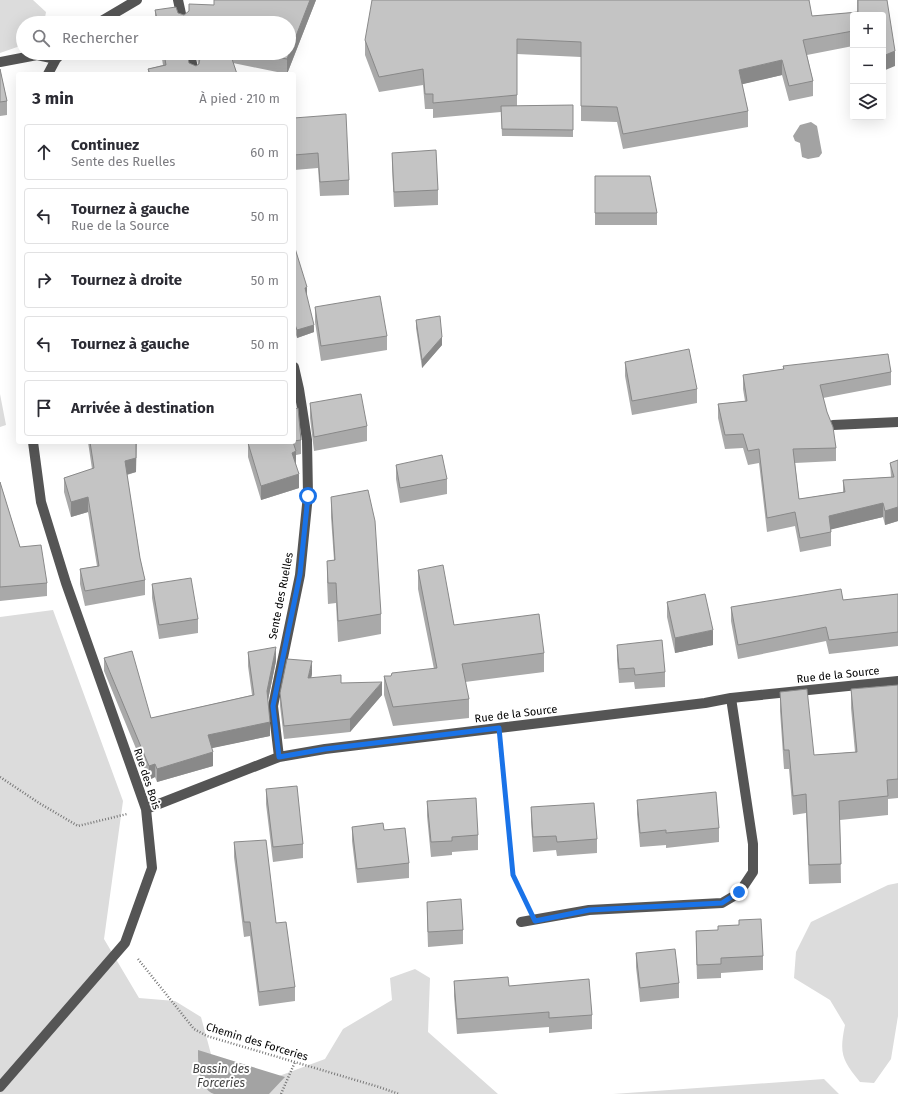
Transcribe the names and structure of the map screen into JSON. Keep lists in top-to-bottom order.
{
  "streets": {
    "street": ["Sente des Ruelles", "Rue de la Source", "Rue des Bois"],
    "path": ["Chemin des Forceries"]
  },
  "crossings": [
    ["Sente des Ruelles", "Rue de la Source"],
    ["Rue de la Source", "Rue des Bois"],
    ["Rue des Bois", "Chemin des Forceries"]
  ],
  "water": ["Bassin des Forceries"],
  "page": {
    "map_buttons": ["+", "−"],
    "search": "Rechercher",
    "heading": ["3 min", "À pied · 210 m"],
    "list": [
      ["Continuez", "Sente des Ruelles", "60 m"],
      ["Tournez à gauche", "Rue de la Source", "50 m"],
      ["Tournez à droite", "50 m"],
      ["Tournez à gauche", "50 m"],
      "Arrivée à destination"
    ]
  }
}
